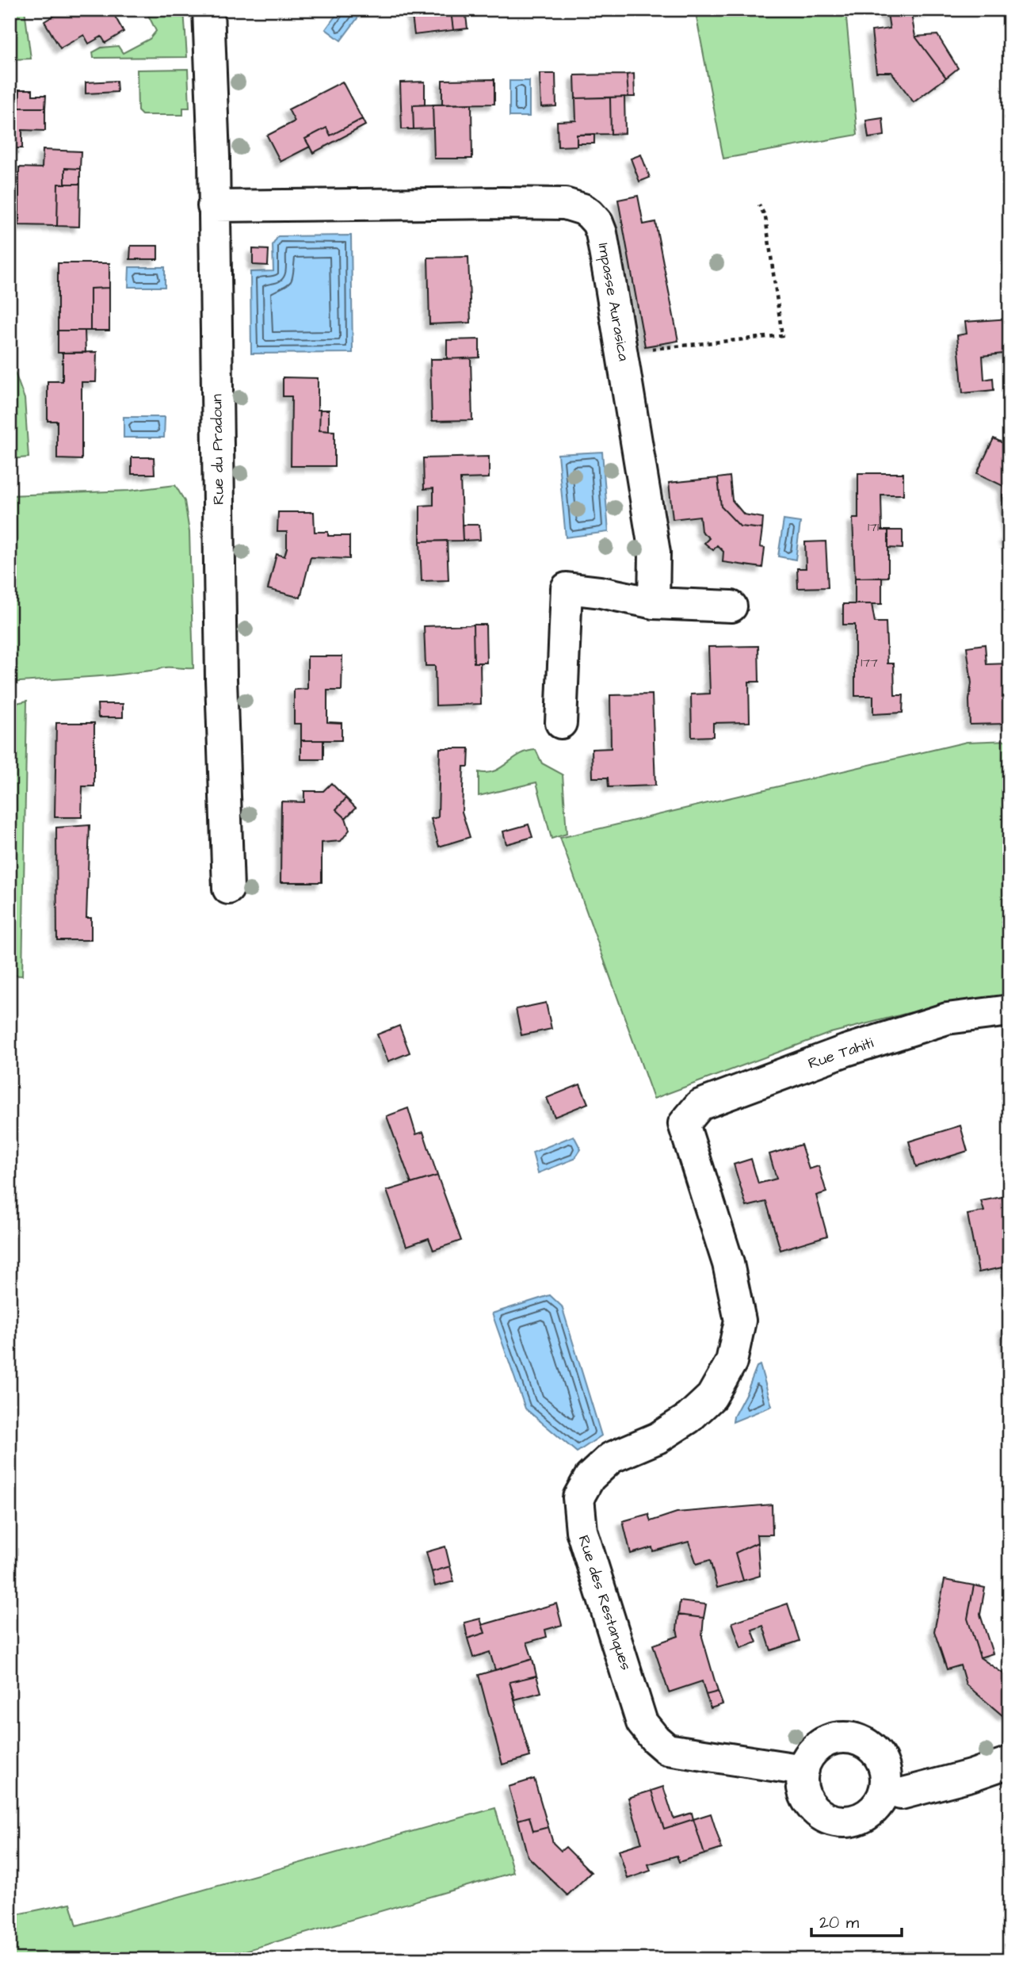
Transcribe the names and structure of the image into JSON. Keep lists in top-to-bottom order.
{
  "streets": {
    "street": [
      "Impasse Aurasica",
      "Rue du Pradoun",
      "Rue Tahiti",
      "Rue des Restanques"
    ]
  },
  "crossings": [
    ["Impasse Aurasica", "Rue du Pradoun"],
    ["Rue Tahiti", "Rue des Restanques"]
  ],
  "house_numbers": ["171", "177"],
  "scale_bar": "20 m"
}
